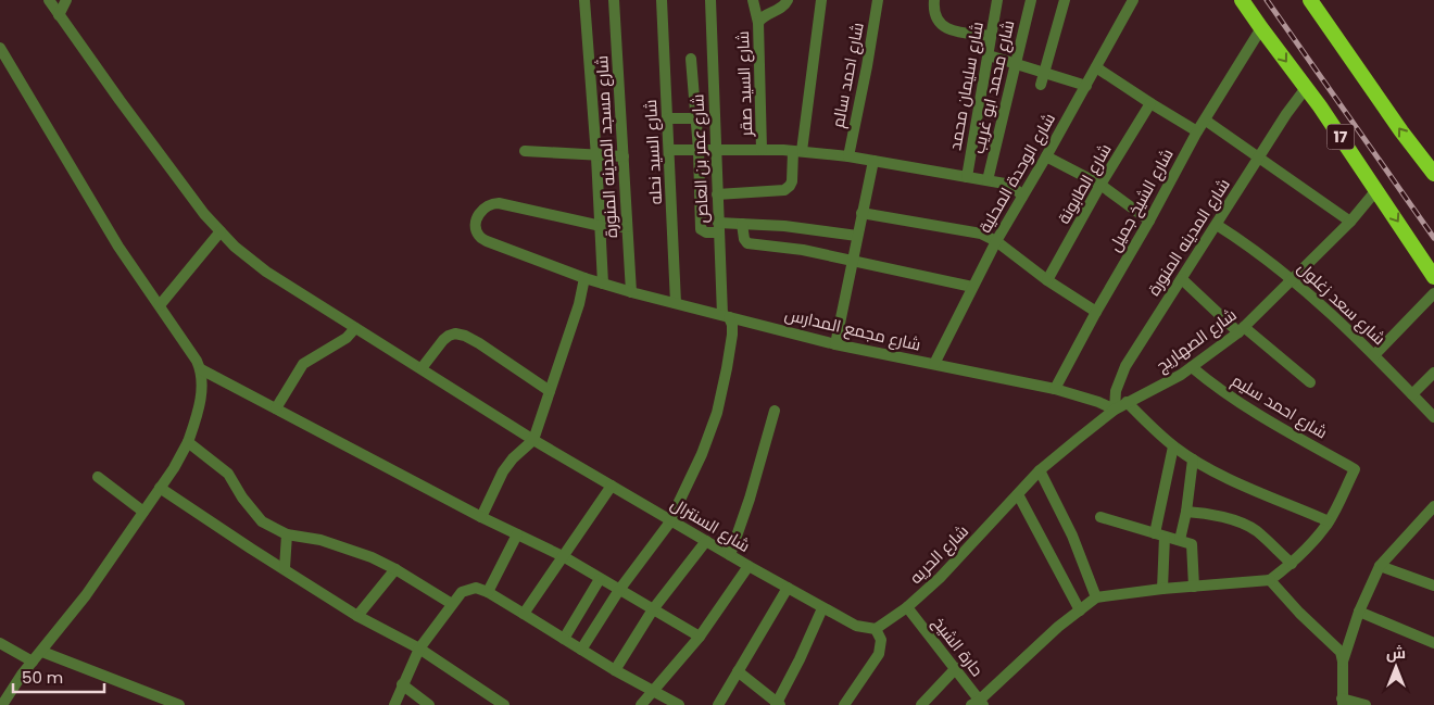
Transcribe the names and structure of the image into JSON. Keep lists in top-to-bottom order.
{
  "streets": {
    "highway": ["17"],
    "street": [
      "شارع احمد سالم",
      "شارع السيد صقر",
      "شارع سليمان محمد",
      "شارع محمد ابو غريب",
      "شارع مسجد المدينه المنورة",
      "شارع السيد نحله",
      "شارع عمر بن العاص",
      "شارع الوحدة المحلية",
      "شارع الطابونة",
      "شارع الشيخ جميل",
      "شارع المدينه المنورة",
      "شارع سعد زغلول",
      "شارع مجمع المدارس",
      "شارع الصهاريج",
      "شارع احمد سليم",
      "شارع السنترال",
      "شارع الحريه",
      "حارة الشيخ"
    ]
  },
  "crossings": [
    ["17", "شارع الشيخ جميل"],
    ["17", "شارع المدينه المنورة"],
    ["17", "شارع الصهاريج"],
    ["شارع مسجد المدينه المنورة", "شارع مجمع المدارس"],
    ["شارع السيد نحله", "شارع مجمع المدارس"],
    ["شارع عمر بن العاص", "شارع مجمع المدارس"],
    ["شارع عمر بن العاص", "شارع السنترال"],
    ["شارع الوحدة المحلية", "شارع مجمع المدارس"],
    ["شارع الشيخ جميل", "شارع مجمع المدارس"],
    ["شارع المدينه المنورة", "شارع سعد زغلول"],
    ["شارع المدينه المنورة", "شارع مجمع المدارس"],
    ["شارع المدينه المنورة", "شارع الصهاريج"],
    ["شارع سعد زغلول", "شارع الصهاريج"],
    ["شارع مجمع المدارس", "شارع الصهاريج"],
    ["شارع الصهاريج", "شارع احمد سليم"],
    ["شارع الصهاريج", "شارع الحريه"],
    ["شارع السنترال", "شارع الحريه"],
    ["شارع الحريه", "حارة الشيخ"]
  ],
  "scale_bar": "50 m",
  "north": "top"
}
